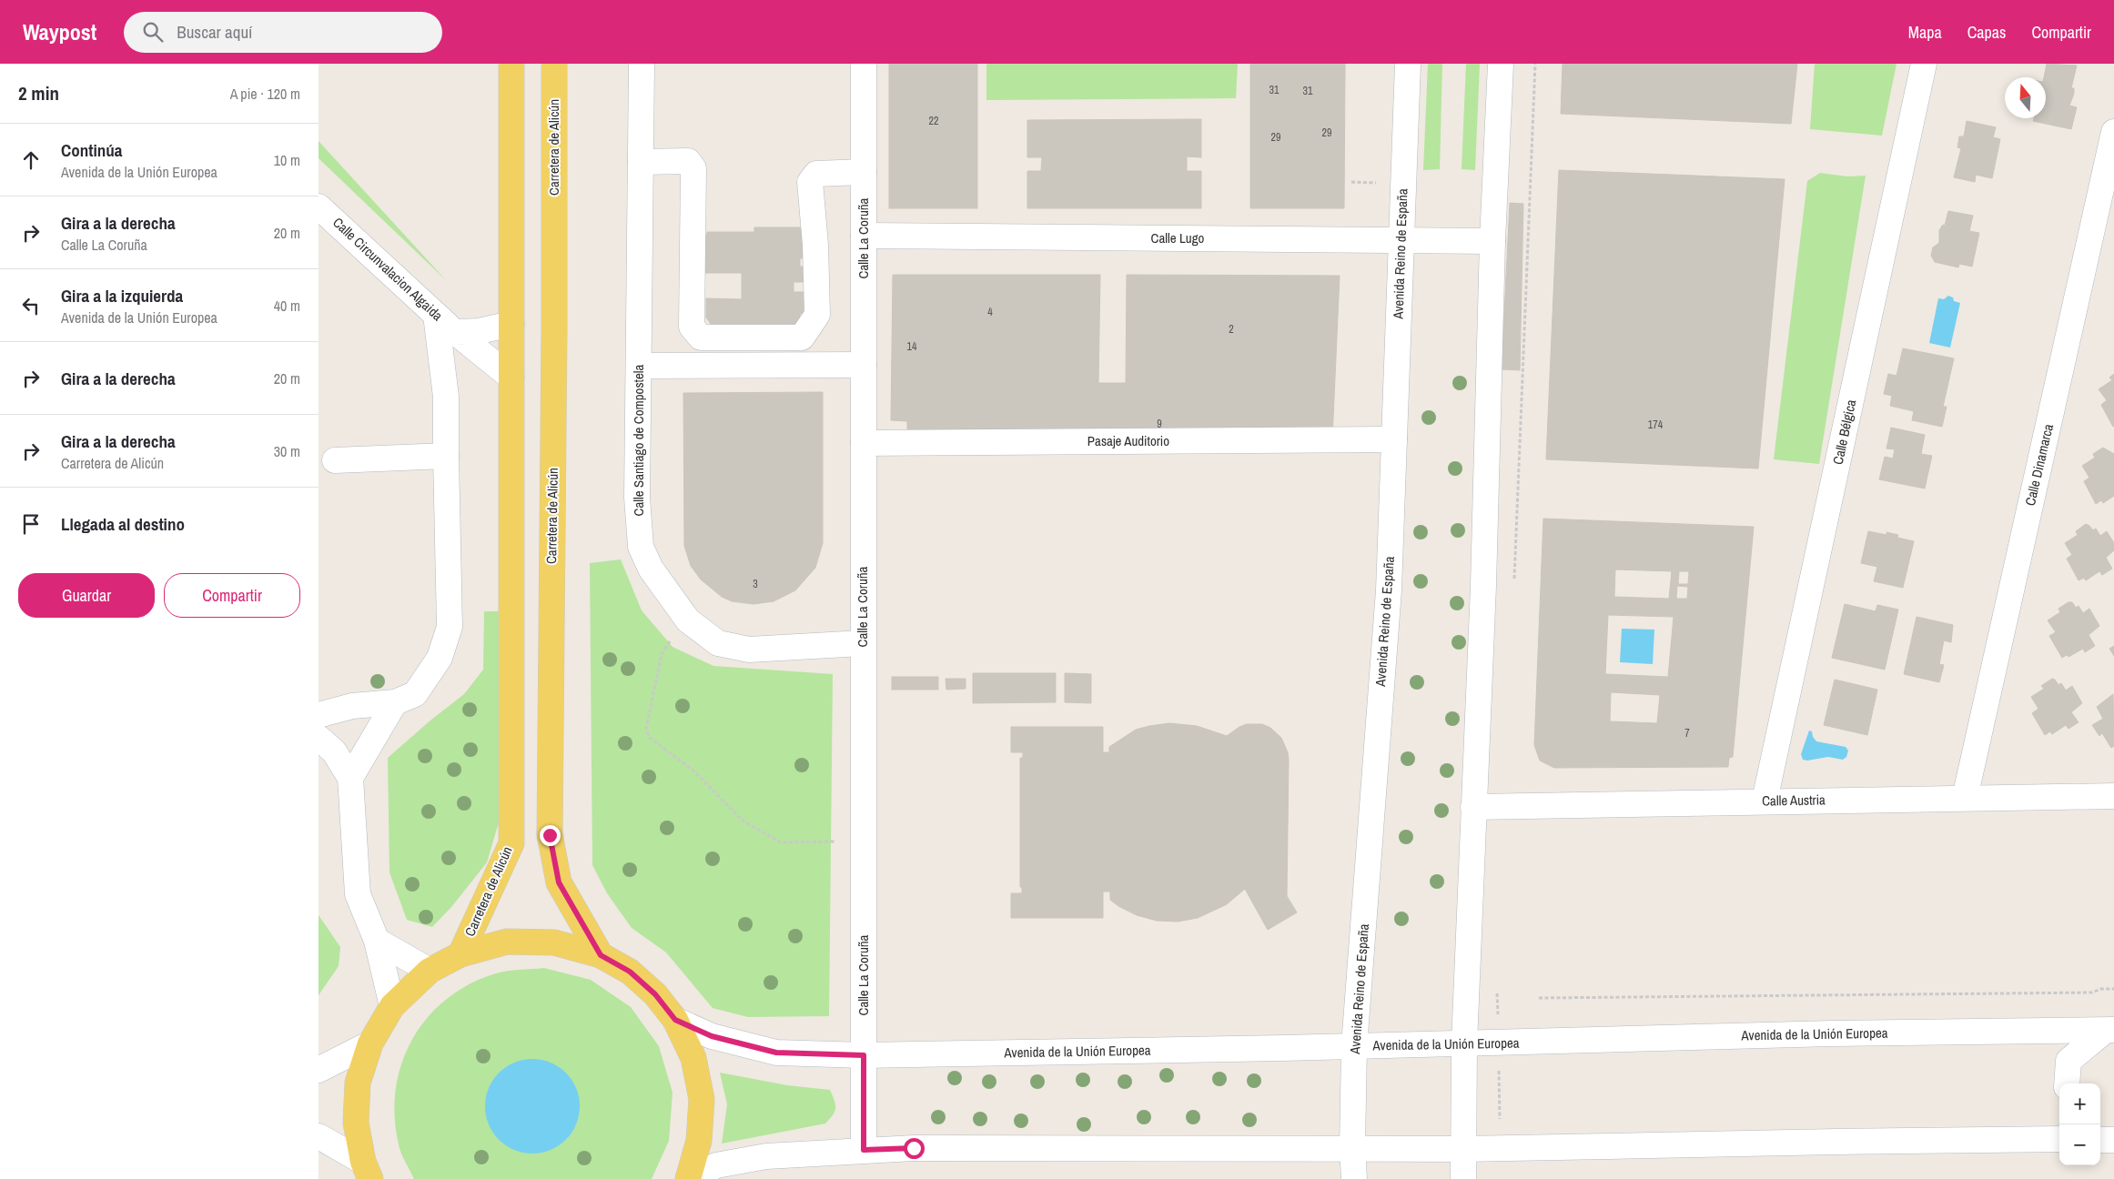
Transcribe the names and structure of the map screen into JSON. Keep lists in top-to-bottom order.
{
  "streets": {
    "main road": ["Carretera de Alicún"],
    "street": [
      "Calle La Coruña",
      "Calle Lugo",
      "Avenida Reino de España",
      "Calle Circunvalacion Algaida",
      "Calle Bélgica",
      "Calle Santiago de Compostela",
      "Pasaje Auditorio",
      "Calle Dinamarca",
      "Calle Austria",
      "Avenida de la Unión Europea"
    ]
  },
  "crossings": [
    ["Carretera de Alicún", "Calle Circunvalacion Algaida"],
    ["Calle La Coruña", "Calle Lugo"],
    ["Calle La Coruña", "Calle Santiago de Compostela"],
    ["Calle La Coruña", "Pasaje Auditorio"],
    ["Calle La Coruña", "Avenida de la Unión Europea"],
    ["Calle Lugo", "Avenida Reino de España"],
    ["Avenida Reino de España", "Pasaje Auditorio"],
    ["Avenida Reino de España", "Avenida de la Unión Europea"],
    ["Calle Bélgica", "Calle Austria"],
    ["Calle Dinamarca", "Calle Austria"]
  ],
  "house_numbers": [
    "31",
    "31",
    "22",
    "29",
    "29",
    "4",
    "2",
    "14",
    "9",
    "174",
    "3",
    "7"
  ],
  "north": "top",
  "page": {
    "header": "Waypost",
    "search": "Buscar aquí",
    "nav": ["Mapa", "Capas", "Compartir"],
    "heading": ["2 min", "A pie · 120 m"],
    "list": [
      ["Continúa", "Avenida de la Unión Europea", "10 m"],
      ["Gira a la derecha", "Calle La Coruña", "20 m"],
      ["Gira a la izquierda", "Avenida de la Unión Europea", "40 m"],
      ["Gira a la derecha", "20 m"],
      ["Gira a la derecha", "Carretera de Alicún", "30 m"],
      "Llegada al destino"
    ],
    "buttons": ["Guardar", "Compartir"],
    "map_buttons": ["+", "−"]
  }
}
